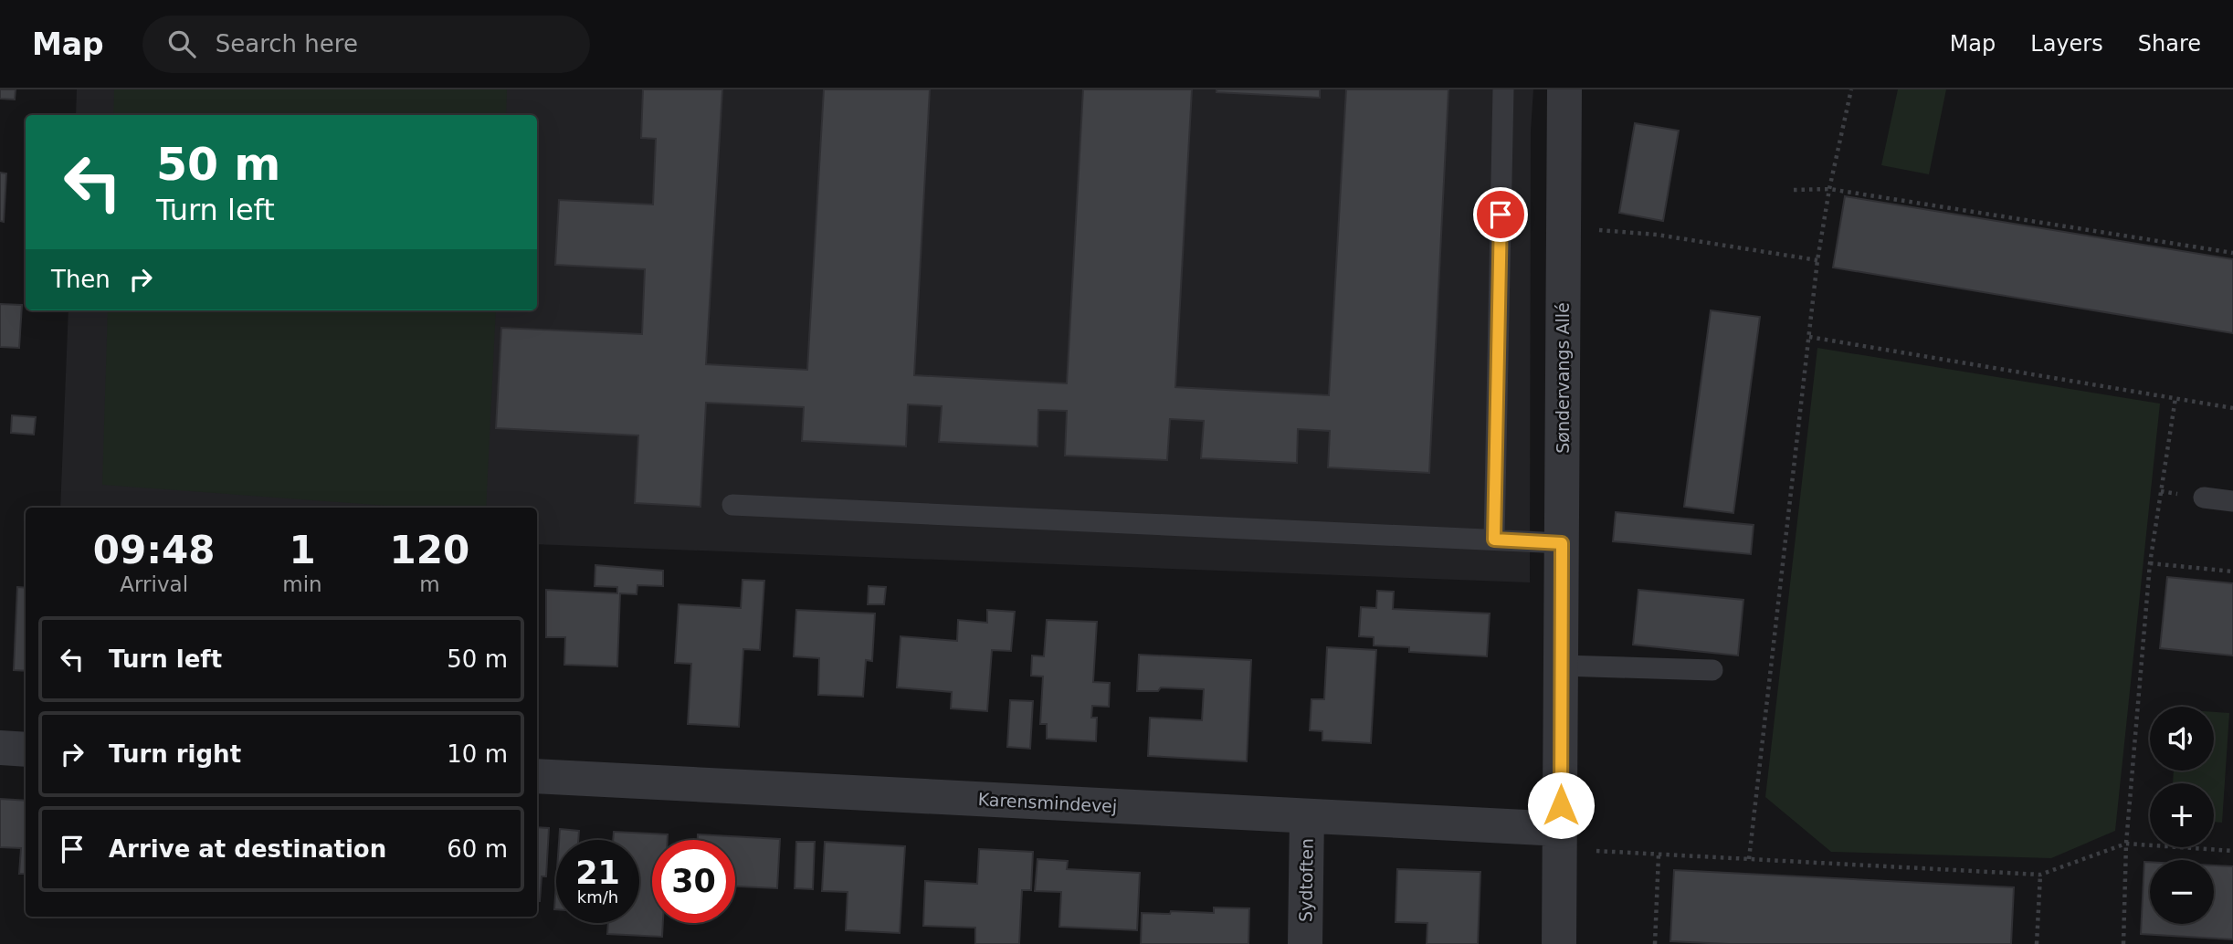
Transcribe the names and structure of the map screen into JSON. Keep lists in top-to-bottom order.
{
  "streets": {
    "street": ["Søndervangs Allé", "Karensmindevej", "Sydtoften"]
  },
  "crossings": [
    ["Søndervangs Allé", "Karensmindevej"],
    ["Karensmindevej", "Sydtoften"]
  ],
  "page": {
    "header": "Map",
    "search": "Search here",
    "nav": ["Map", "Layers", "Share"],
    "turn": ["50 m", "Turn left"],
    "then": "Then",
    "eta": [
      "09:48",
      "Arrival",
      "1",
      "min",
      "120",
      "m"
    ],
    "list": [
      {
        "name": "Turn left",
        "value": "50 m"
      },
      {
        "name": "Turn right",
        "value": "10 m"
      },
      {
        "name": "Arrive at destination",
        "value": "60 m"
      }
    ],
    "map_buttons": ["+", "−"],
    "speed": "21 km/h",
    "limit": "30"
  }
}
